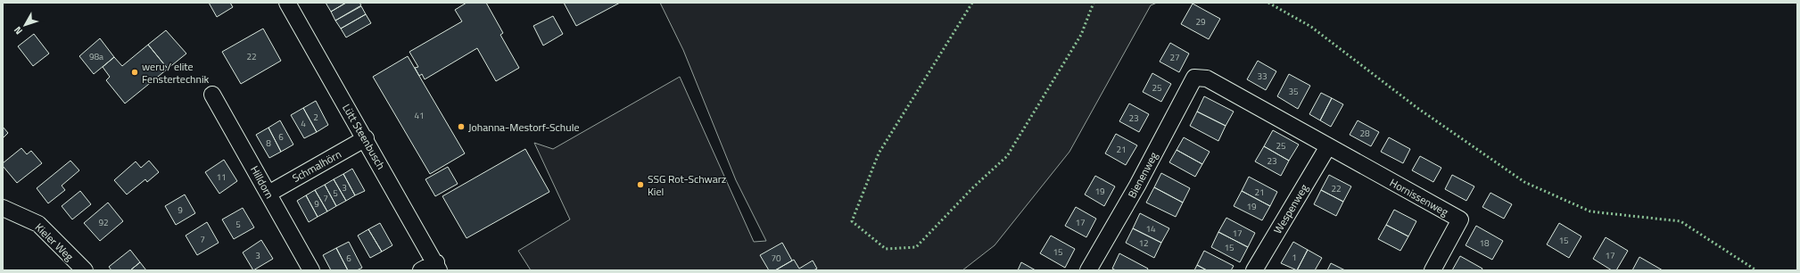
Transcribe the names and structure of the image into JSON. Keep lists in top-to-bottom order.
{
  "streets": {
    "street": [
      "Lütt Steenbusch",
      "Schmalhörn",
      "Bienenweg",
      "Hilldorn",
      "Hornissenweg",
      "Wespenweg",
      "Kieler Weg"
    ]
  },
  "crossings": [
    ["Lütt Steenbusch", "Schmalhörn"],
    ["Schmalhörn", "Hilldorn"],
    ["Bienenweg", "Hornissenweg"],
    ["Bienenweg", "Wespenweg"],
    ["Hornissenweg", "Wespenweg"]
  ],
  "places": ["weru / elite Fenstertechnik", "Johanna-Mestorf-Schule", "SSG Rot-Schwarz Kiel"],
  "house_numbers": [
    "29",
    "98a",
    "22",
    "27",
    "33",
    "25",
    "35",
    "41",
    "2",
    "23",
    "4",
    "28",
    "6",
    "8",
    "25",
    "21",
    "23",
    "11",
    "3",
    "22",
    "19",
    "21",
    "5",
    "7",
    "9",
    "19",
    "9",
    "92",
    "17",
    "5",
    "14",
    "17",
    "7",
    "15",
    "12",
    "18",
    "15",
    "15",
    "3",
    "17",
    "1",
    "6",
    "70"
  ],
  "north": "bottom left"
}
